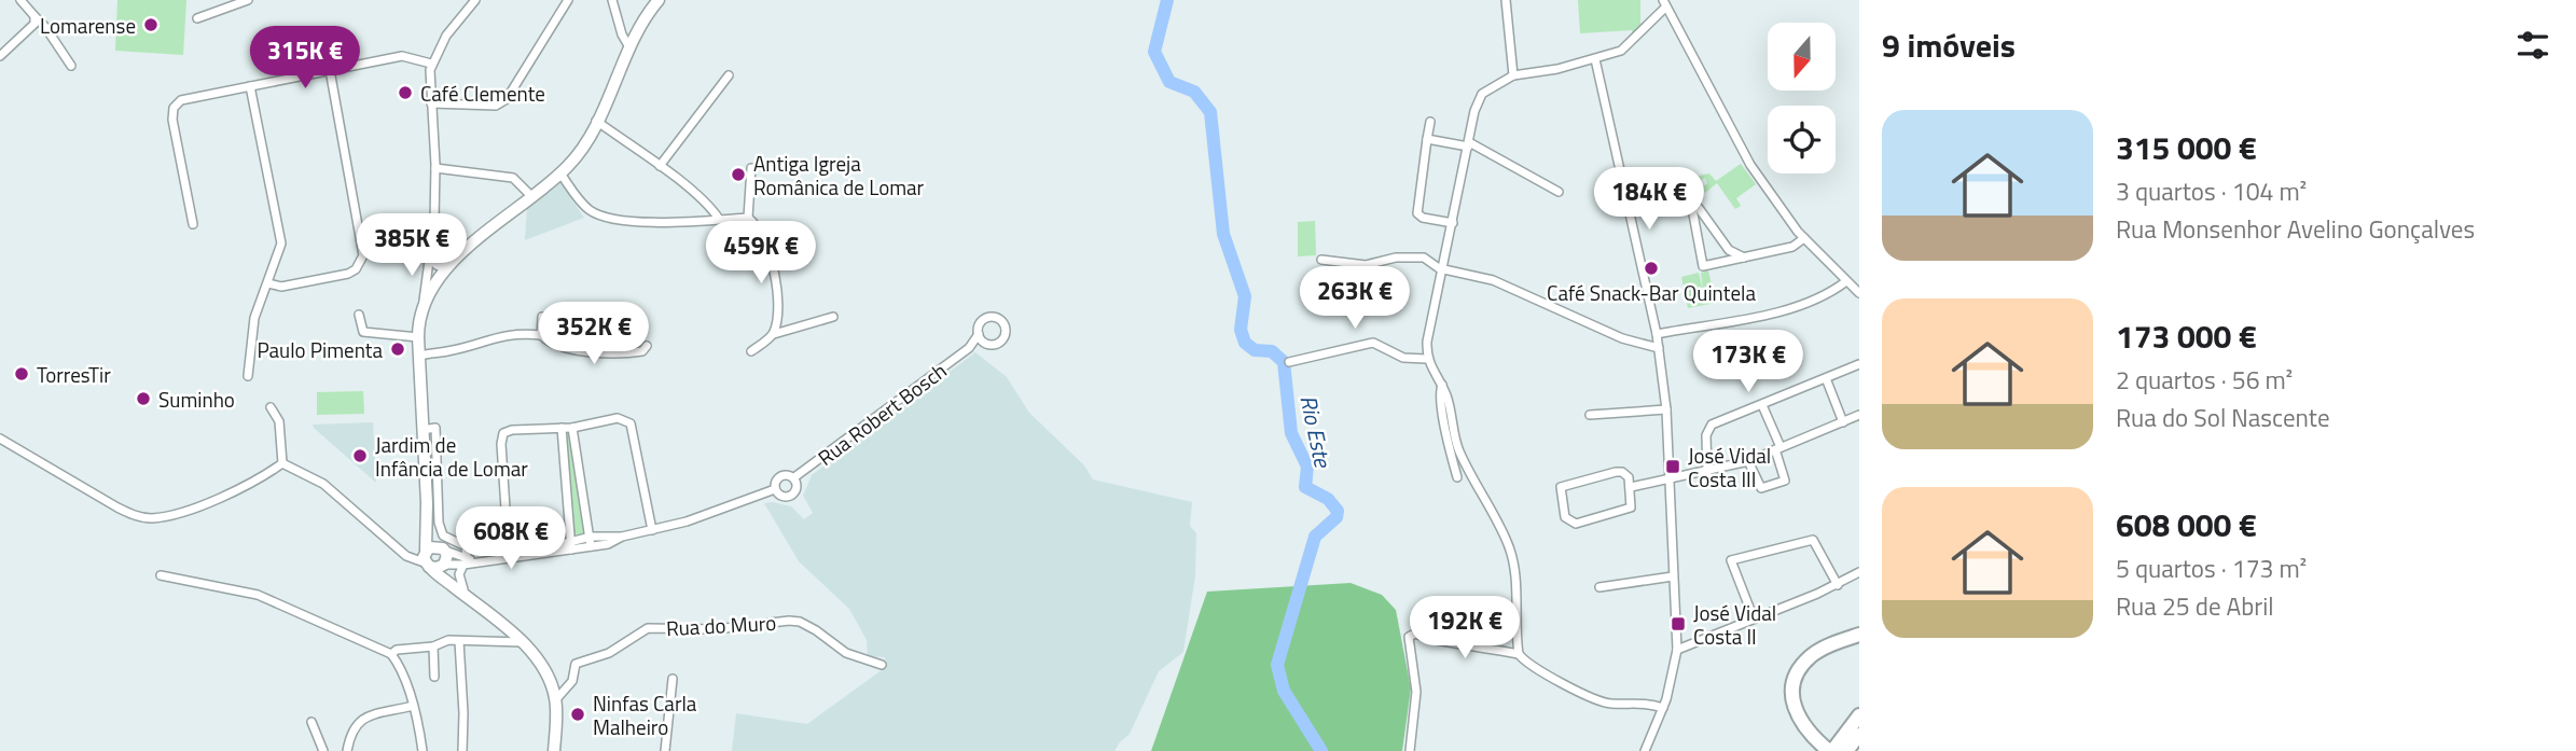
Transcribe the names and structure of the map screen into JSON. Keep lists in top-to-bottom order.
{
  "streets": {
    "street": ["Rua Robert Bosch", "Rua do Muro"]
  },
  "water": ["Rio Este"],
  "places": {
    "other": [
      "Lomarense",
      "Café Clemente",
      "Antiga Igreja Românica de Lomar",
      "Café Snack-Bar Quintela",
      "Paulo Pimenta",
      "TorresTir",
      "Suminho",
      "Jardim de Infância de Lomar",
      "Ninfas Carla Malheiro"
    ],
    "transit": ["José Vidal Costa III", "José Vidal Costa II"]
  },
  "north": "bottom",
  "page": {
    "heading": "9 imóveis",
    "price": [
      "315K €",
      "184K €",
      "385K €",
      "459K €",
      "263K €",
      "352K €",
      "173K €",
      "608K €",
      "192K €"
    ],
    "list": [
      {
        "name": "315 000 €",
        "note": "3 quartos · 104 m² · Rua Monsenhor Avelino Gonçalves"
      },
      {
        "name": "173 000 €",
        "note": "2 quartos · 56 m² · Rua do Sol Nascente"
      },
      {
        "name": "608 000 €",
        "note": "5 quartos · 173 m² · Rua 25 de Abril"
      }
    ]
  }
}
